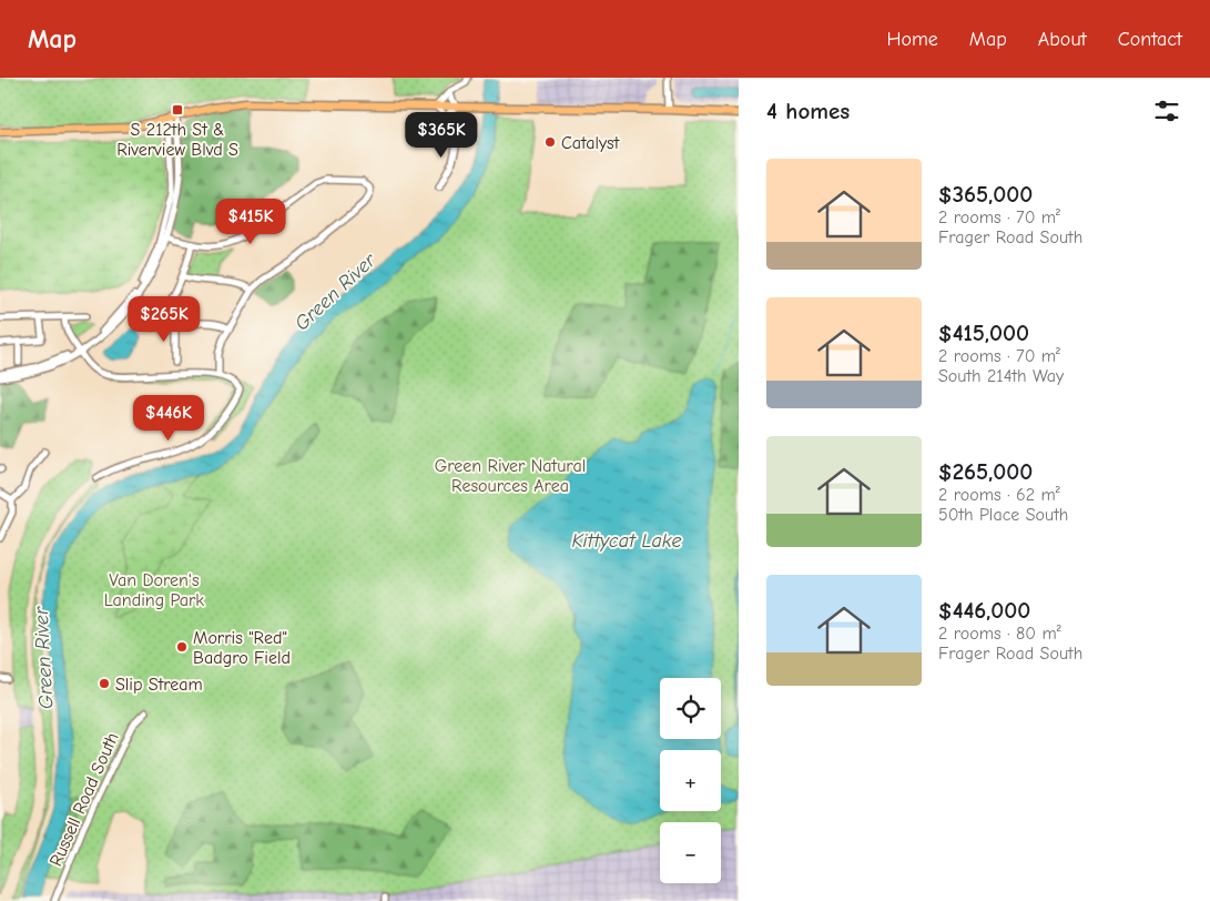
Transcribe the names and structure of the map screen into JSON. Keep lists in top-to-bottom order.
{
  "streets": {
    "street": ["Russell Road South"]
  },
  "water": ["Green River", "Kittycat Lake"],
  "parks": ["Green River Natural Resources Area", "Van Doren's Landing Park"],
  "places": {
    "transit": ["S 212th St & Riverview Blvd S"],
    "other": ["Catalyst", "Morris \"Red\" Badgro Field", "Slip Stream"]
  },
  "page": {
    "header": "Map",
    "nav": [
      "Home",
      "Map",
      "About",
      "Contact"
    ],
    "heading": "4 homes",
    "price": [
      "$365K",
      "$415K",
      "$265K",
      "$446K"
    ],
    "list": [
      {
        "name": "$365,000",
        "note": "2 rooms · 70 m² · Frager Road South"
      },
      {
        "name": "$415,000",
        "note": "2 rooms · 70 m² · South 214th Way"
      },
      {
        "name": "$265,000",
        "note": "2 rooms · 62 m² · 50th Place South"
      },
      {
        "name": "$446,000",
        "note": "2 rooms · 80 m² · Frager Road South"
      }
    ],
    "map_buttons": ["+", "−"]
  }
}
